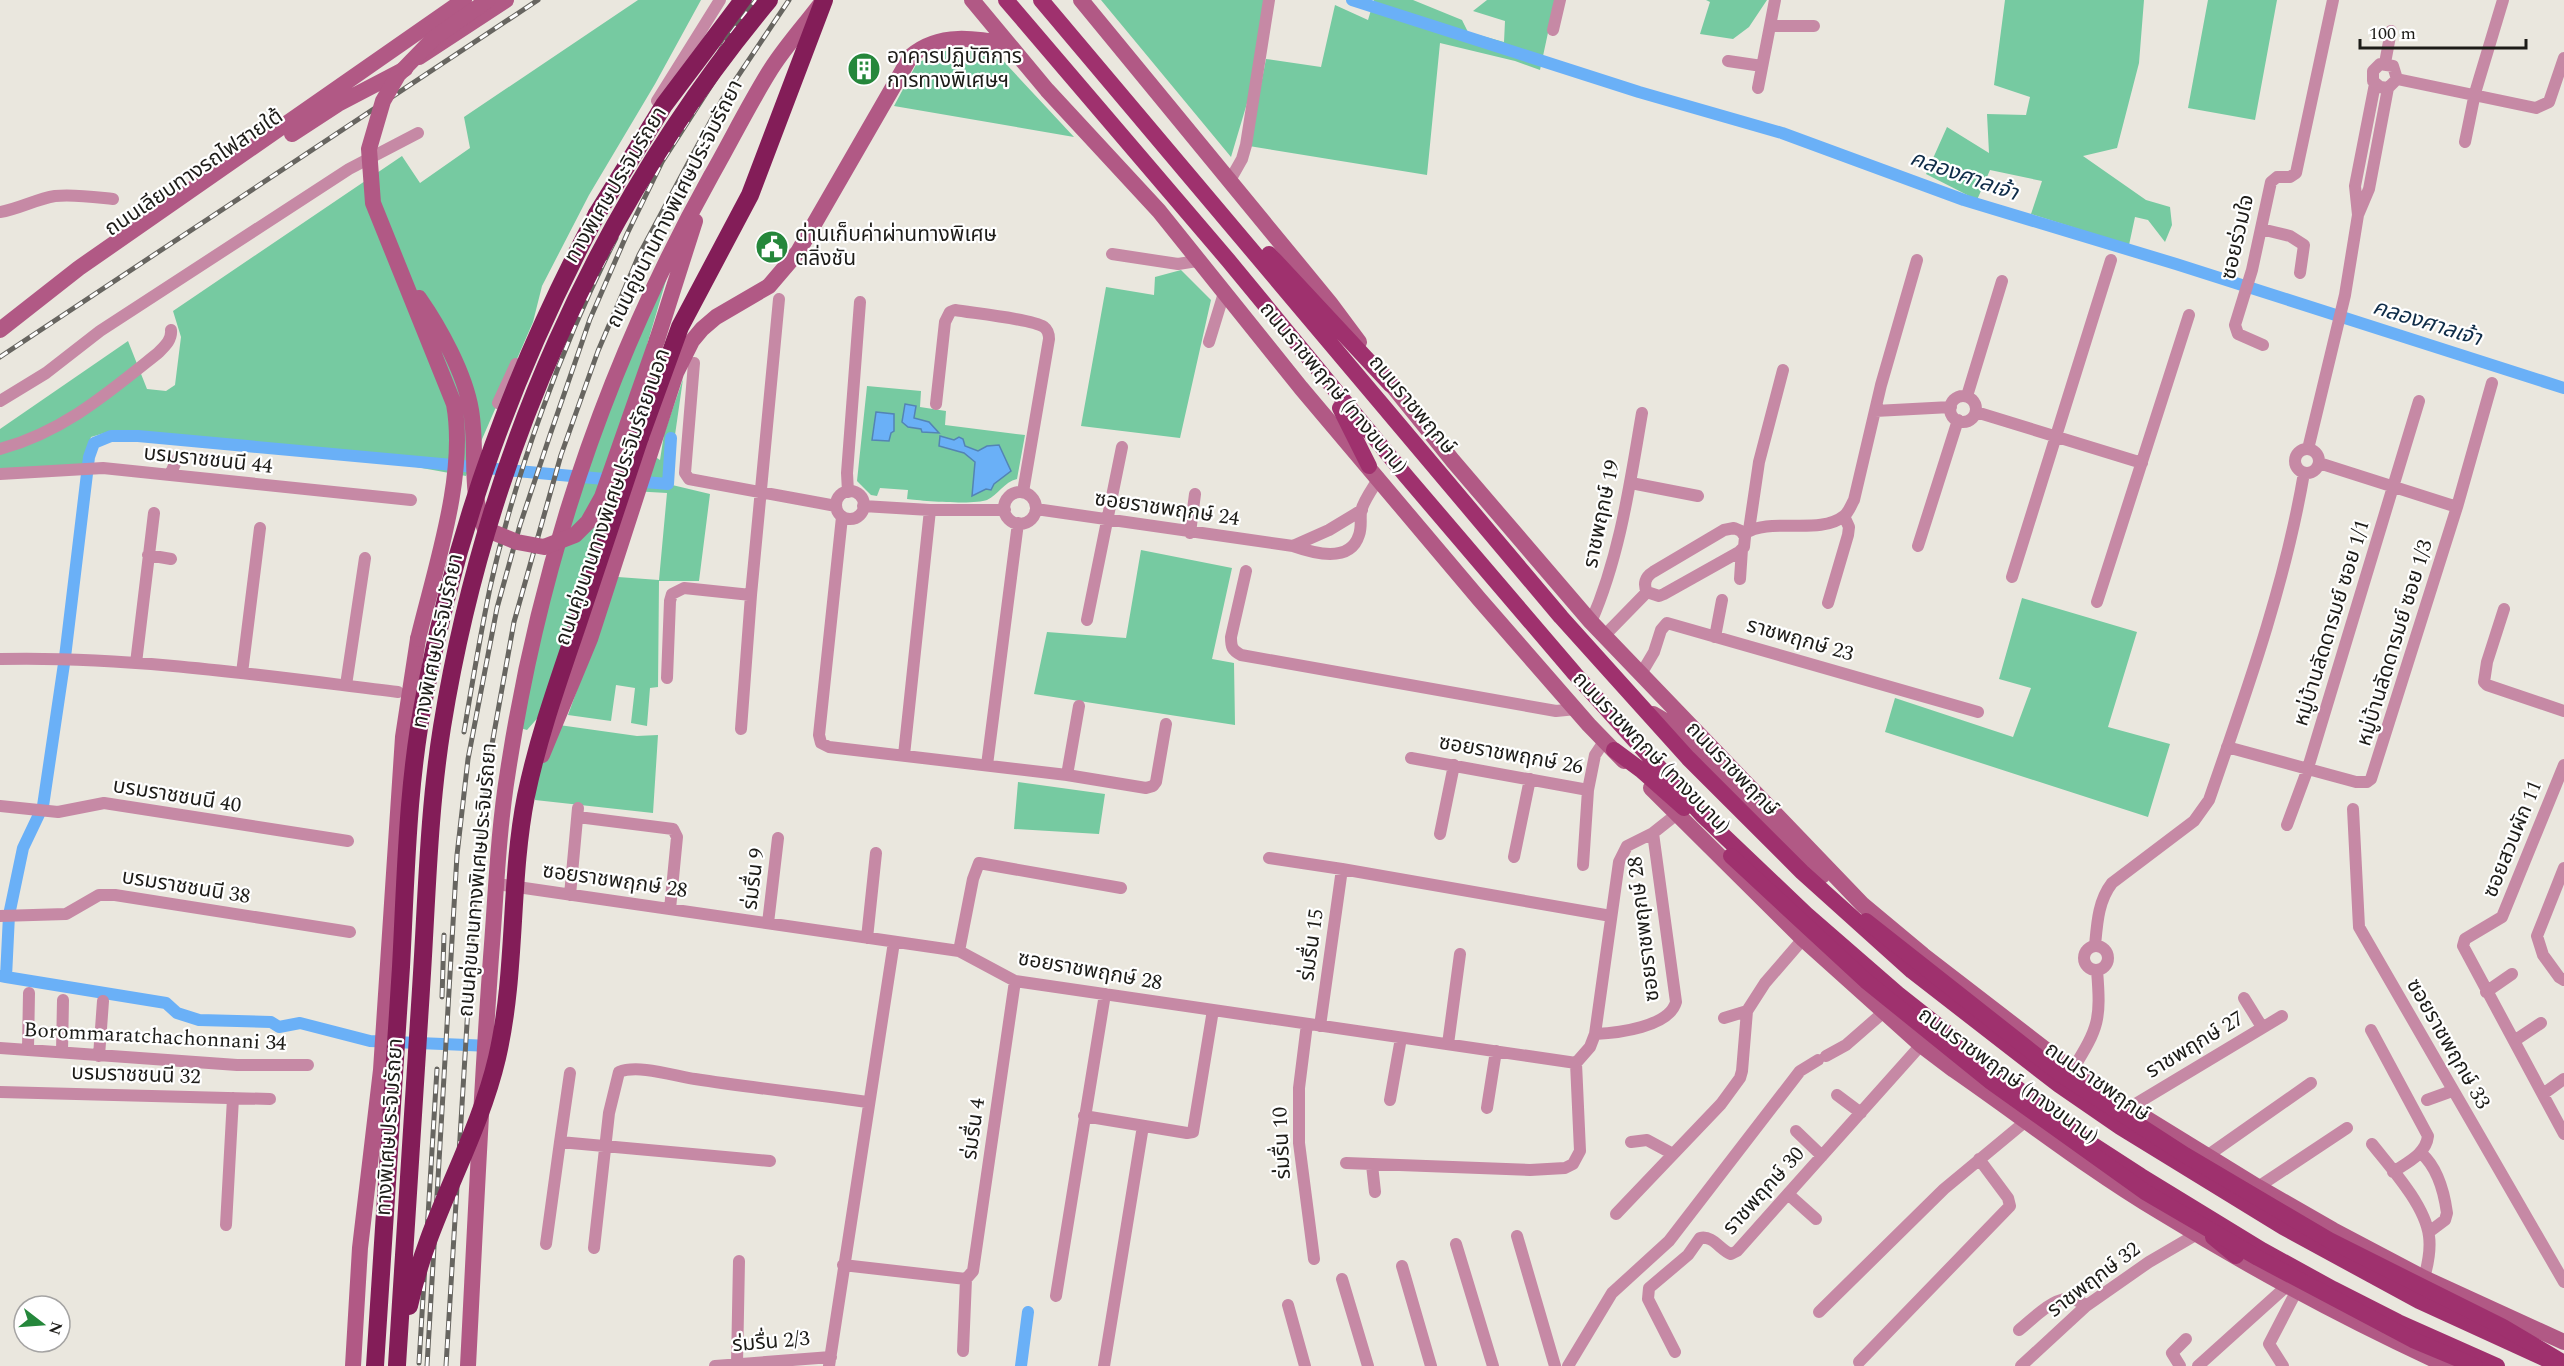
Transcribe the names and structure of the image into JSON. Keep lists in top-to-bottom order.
{
  "streets": {
    "highway": ["ทางพิเศษประจิมรัถยา"],
    "main road": [
      "ถนนเลียบทางรถไฟสายใต้",
      "ถนนคู่ขนานทางพิเศษประจิมรัถยา",
      "ถนนราชพฤกษ์ (ทางขนาน)",
      "ถนนราชพฤกษ์",
      "ถนนคู่ขนานทางพิเศษประจิมรัถยานอก"
    ],
    "street": [
      "ซอยร่วมใจ",
      "บรมราชชนนี 44",
      "ซอยราชพฤกษ์ 24",
      "ราชพฤกษ์ 19",
      "หมู่บ้านลัดดารมย์ ซอย 1/1",
      "ราชพฤกษ์ 23",
      "หมู่บ้านลัดดารมย์ ซอย 1/3",
      "ซอยราชพฤกษ์ 26",
      "บรมราชชนนี 40",
      "ซอยสวนผัก 11",
      "ร่มรื่น 9",
      "ซอยราชพฤกษ์ 28",
      "บรมราชชนนี 38",
      "ร่มรื่น 15",
      "Borommaratchachonnani 34",
      "ซอยราชพฤกษ์ 33",
      "ราชพฤกษ์ 27",
      "บรมราชชนนี 32",
      "ร่มรื่น 4",
      "ร่มรื่น 10",
      "ราชพฤกษ์ 30",
      "ราชพฤกษ์ 32",
      "ร่มรื่น 2/3"
    ]
  },
  "crossings": [
    ["ถนนคู่ขนานทางพิเศษประจิมรัถยา", "ถนนคู่ขนานทางพิเศษประจิมรัถยานอก"],
    ["ถนนคู่ขนานทางพิเศษประจิมรัถยา", "ซอยราชพฤกษ์ 28"],
    ["ถนนราชพฤกษ์ (ทางขนาน)", "ถนนคู่ขนานทางพิเศษประจิมรัถยานอก"],
    ["ถนนราชพฤกษ์ (ทางขนาน)", "ซอยราชพฤกษ์ 24"],
    ["ถนนราชพฤกษ์ (ทางขนาน)", "ราชพฤกษ์ 19"],
    ["ถนนราชพฤกษ์ (ทางขนาน)", "ราชพฤกษ์ 23"],
    ["ถนนราชพฤกษ์ (ทางขนาน)", "ซอยราชพฤกษ์ 26"],
    ["ถนนราชพฤกษ์ (ทางขนาน)", "ซอยราชพฤกษ์ 28"],
    ["ถนนราชพฤกษ์ (ทางขนาน)", "ราชพฤกษ์ 27"],
    ["ถนนราชพฤกษ์ (ทางขนาน)", "ราชพฤกษ์ 30"],
    ["ถนนราชพฤกษ์ (ทางขนาน)", "ราชพฤกษ์ 32"],
    ["หมู่บ้านลัดดารมย์ ซอย 1/1", "หมู่บ้านลัดดารมย์ ซอย 1/3"],
    ["ร่มรื่น 9", "ซอยราชพฤกษ์ 28"],
    ["ซอยราชพฤกษ์ 28", "ร่มรื่น 15"],
    ["ซอยราชพฤกษ์ 28", "ร่มรื่น 4"],
    ["ซอยราชพฤกษ์ 28", "ร่มรื่น 10"]
  ],
  "water": ["คลองศาลเจ้า"],
  "places": {
    "building": ["อาคารปฏิบัติการ การทางพิเศษฯ"],
    "public building": ["ด่านเก็บค่าผ่านทางพิเศษ ตลิ่งชัน"]
  },
  "scale_bar": "100 m",
  "north": "right"
}
